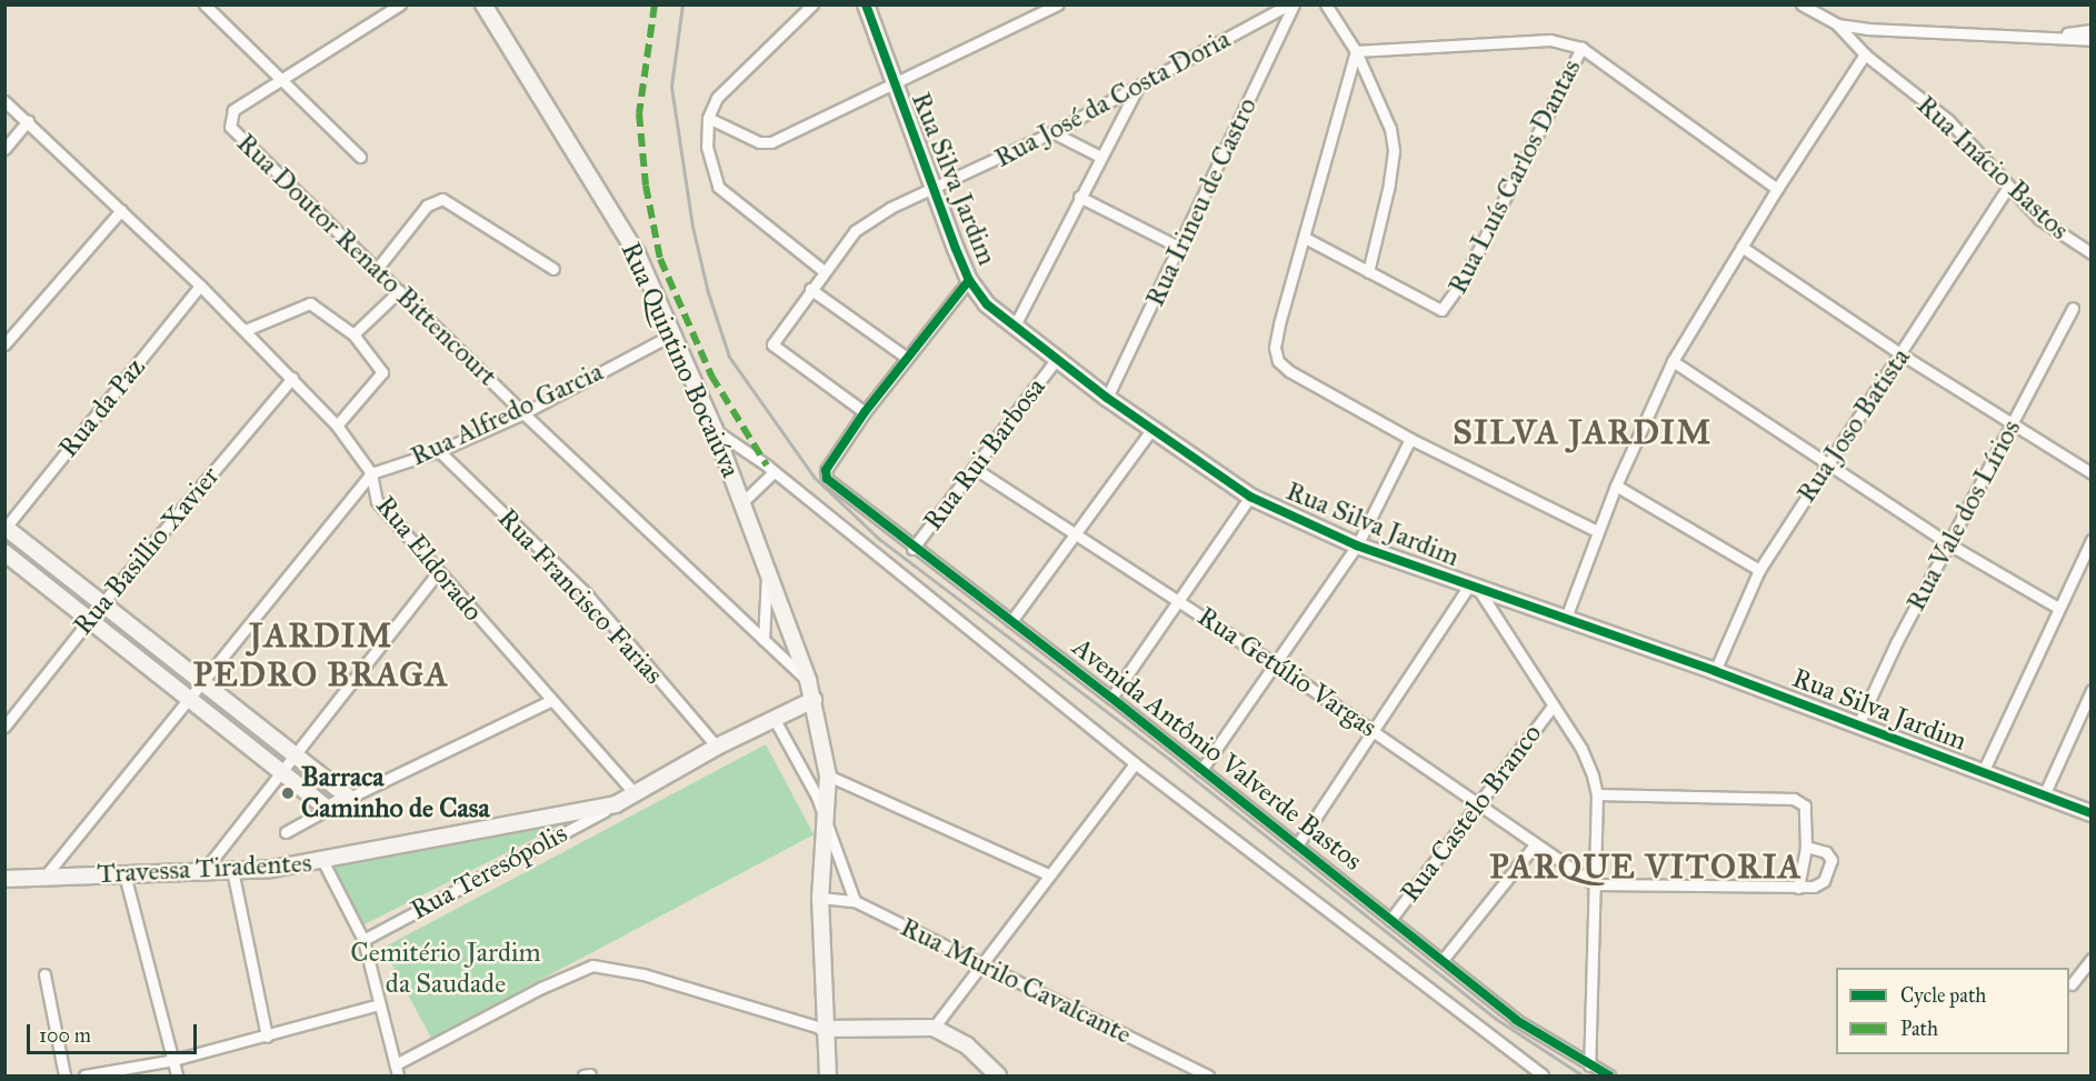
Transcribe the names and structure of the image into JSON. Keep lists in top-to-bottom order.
{
  "streets": {
    "street": [
      "Rua José da Costa Doria",
      "Rua Inácio Bastos",
      "Rua Luís Carlos Dantas",
      "Rua Silva Jardim",
      "Rua Irineu de Castro",
      "Rua Doutor Renato Bittencourt",
      "Rua Quintino Bocaiúva",
      "Rua da Paz",
      "Rua Alfredo Garcia",
      "Rua Joso Batista",
      "Rua Rui Barbosa",
      "Rua Vale dos Lírios",
      "Rua Basillio Xavier",
      "Rua Eldorado",
      "Rua Francisco Farias",
      "Rua Getúlio Vargas",
      "Avenida Antônio Valverde Bastos",
      "Rua Castelo Branco",
      "Travessa Tiradentes",
      "Rua Teresópolis",
      "Rua Murilo Cavalcante"
    ]
  },
  "crossings": [
    ["Rua José da Costa Doria", "Rua Silva Jardim"],
    ["Rua José da Costa Doria", "Rua Irineu de Castro"],
    ["Rua José da Costa Doria", "Avenida Antônio Valverde Bastos"],
    ["Rua Inácio Bastos", "Rua Joso Batista"],
    ["Rua Silva Jardim", "Rua Irineu de Castro"],
    ["Rua Silva Jardim", "Rua Joso Batista"],
    ["Rua Silva Jardim", "Rua Rui Barbosa"],
    ["Rua Silva Jardim", "Rua Vale dos Lírios"],
    ["Rua Doutor Renato Bittencourt", "Rua Quintino Bocaiúva"],
    ["Rua Doutor Renato Bittencourt", "Rua Alfredo Garcia"],
    ["Rua Quintino Bocaiúva", "Rua Alfredo Garcia"],
    ["Rua Quintino Bocaiúva", "Avenida Antônio Valverde Bastos"],
    ["Rua Quintino Bocaiúva", "Travessa Tiradentes"],
    ["Rua Quintino Bocaiúva", "Rua Murilo Cavalcante"],
    ["Rua Alfredo Garcia", "Rua Eldorado"],
    ["Rua Alfredo Garcia", "Rua Francisco Farias"],
    ["Rua Rui Barbosa", "Rua Getúlio Vargas"],
    ["Rua Rui Barbosa", "Avenida Antônio Valverde Bastos"],
    ["Rua Eldorado", "Travessa Tiradentes"],
    ["Rua Francisco Farias", "Travessa Tiradentes"],
    ["Rua Getúlio Vargas", "Rua Castelo Branco"],
    ["Avenida Antônio Valverde Bastos", "Rua Castelo Branco"],
    ["Travessa Tiradentes", "Rua Teresópolis"]
  ],
  "districts": ["SILVA JARDIM", "JARDIM PEDRO BRAGA", "PARQUE VITORIA"],
  "parks": ["Cemitério Jardim da Saudade"],
  "places": ["Barraca Caminho de Casa"],
  "legend": ["Cycle path", "Path"],
  "scale_bar": "100 m"
}
